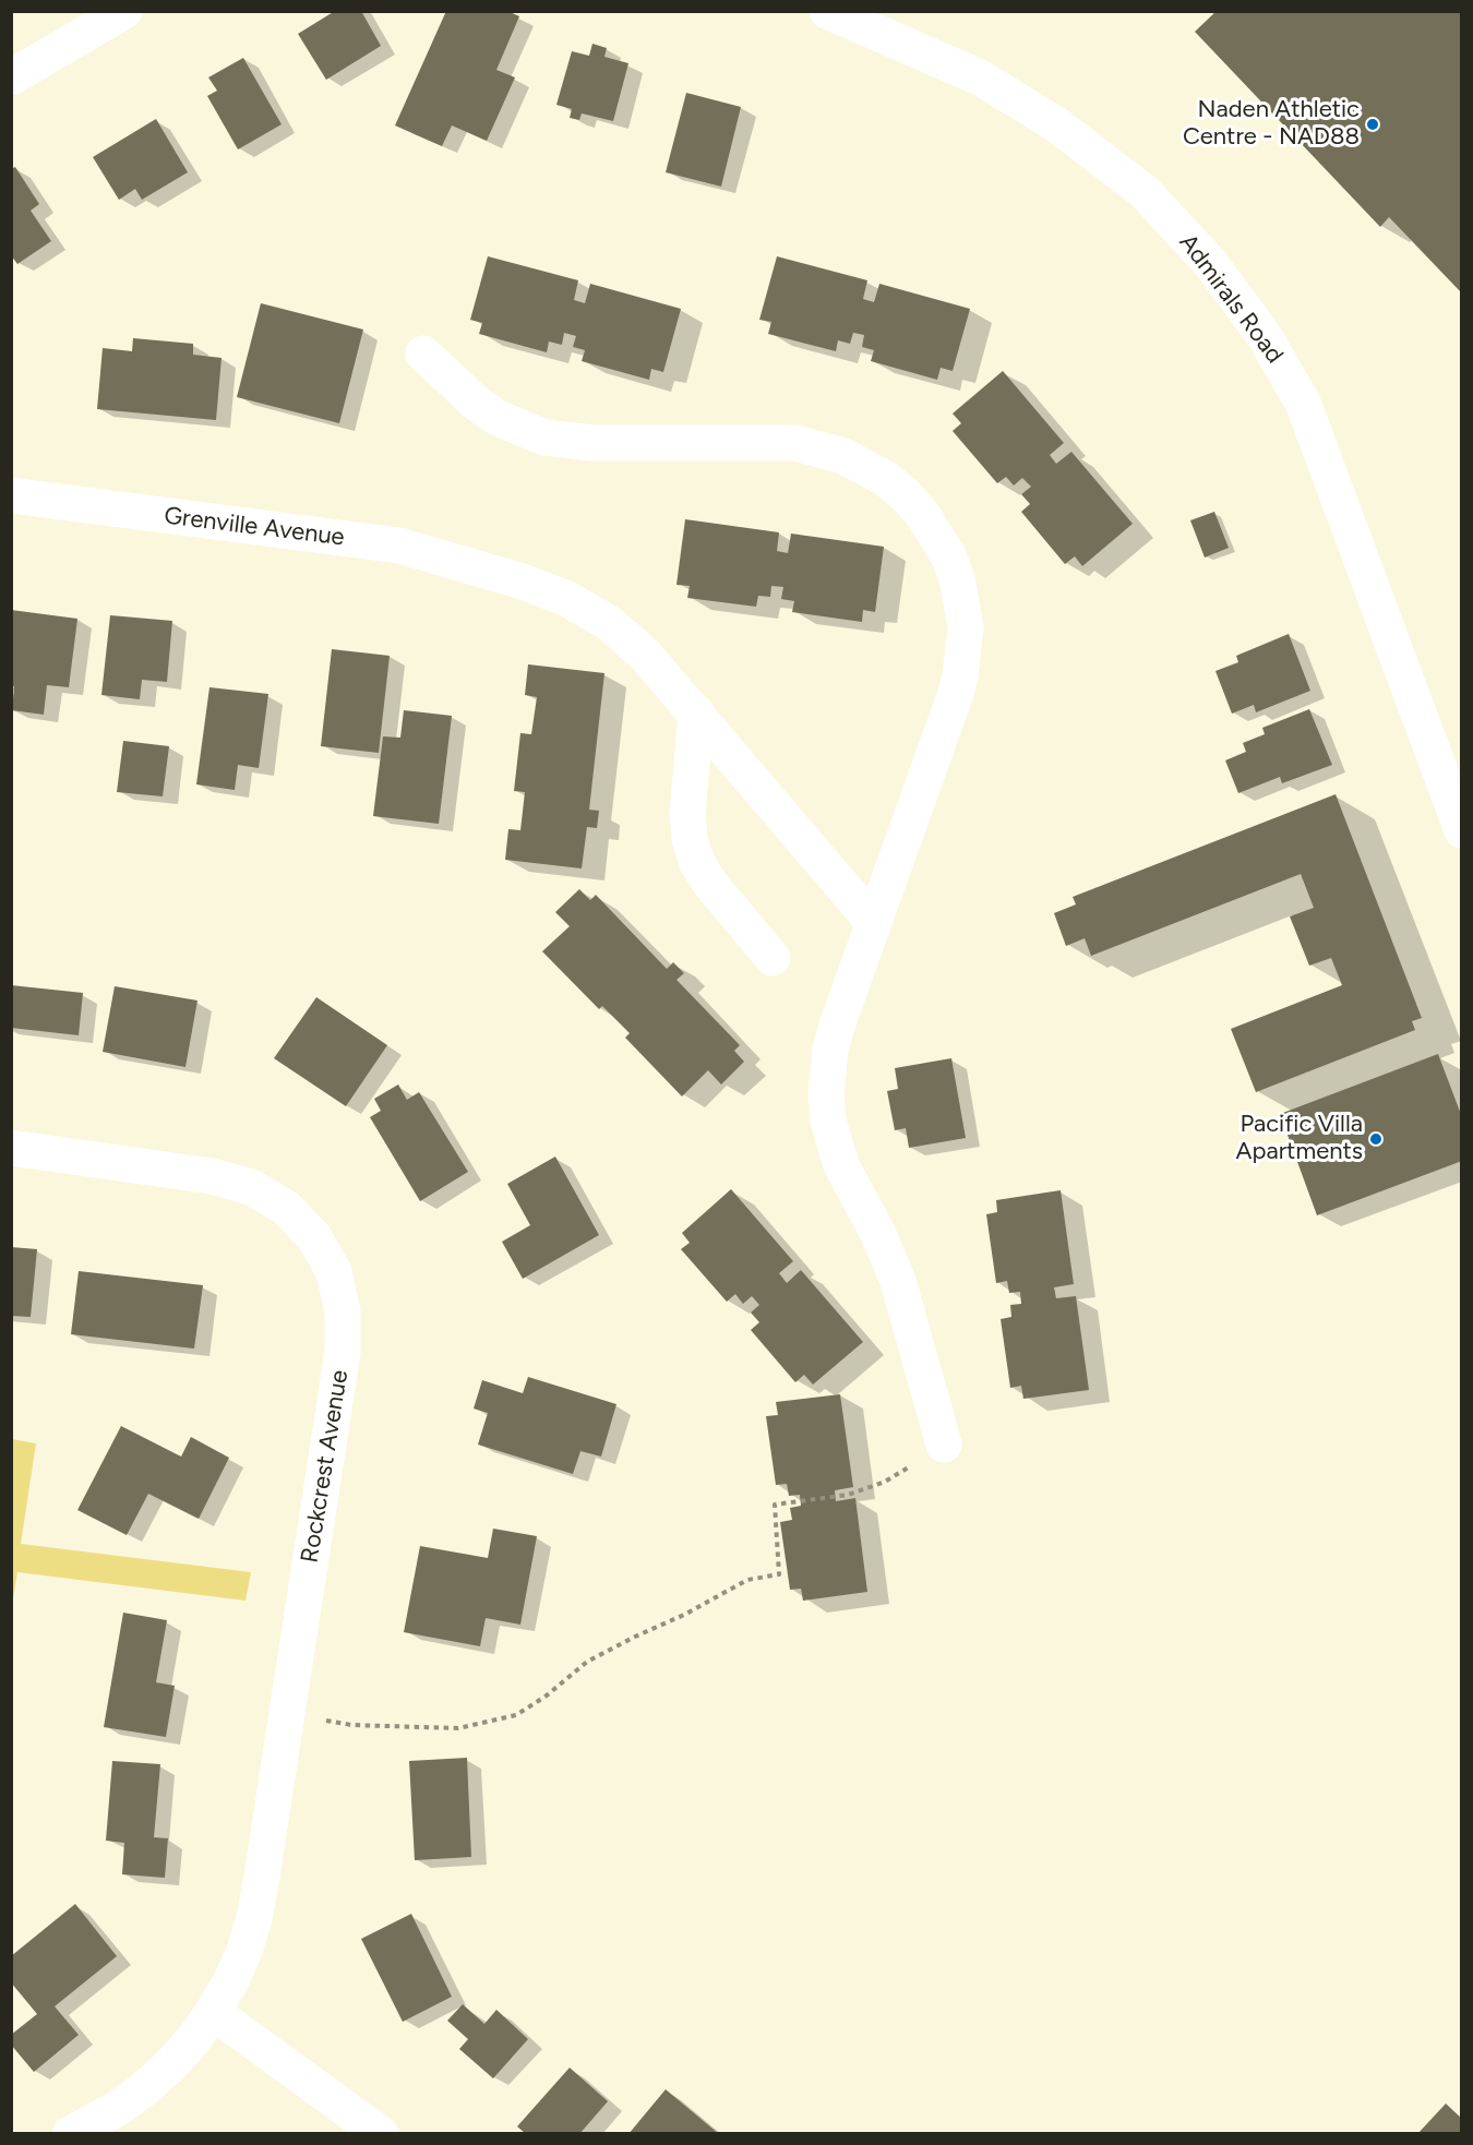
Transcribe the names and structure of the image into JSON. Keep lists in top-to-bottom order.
{
  "streets": {
    "street": ["Admirals Road", "Grenville Avenue", "Rockcrest Avenue"]
  },
  "places": ["Naden Athletic Centre - NAD88", "Pacific Villa Apartments"]
}
